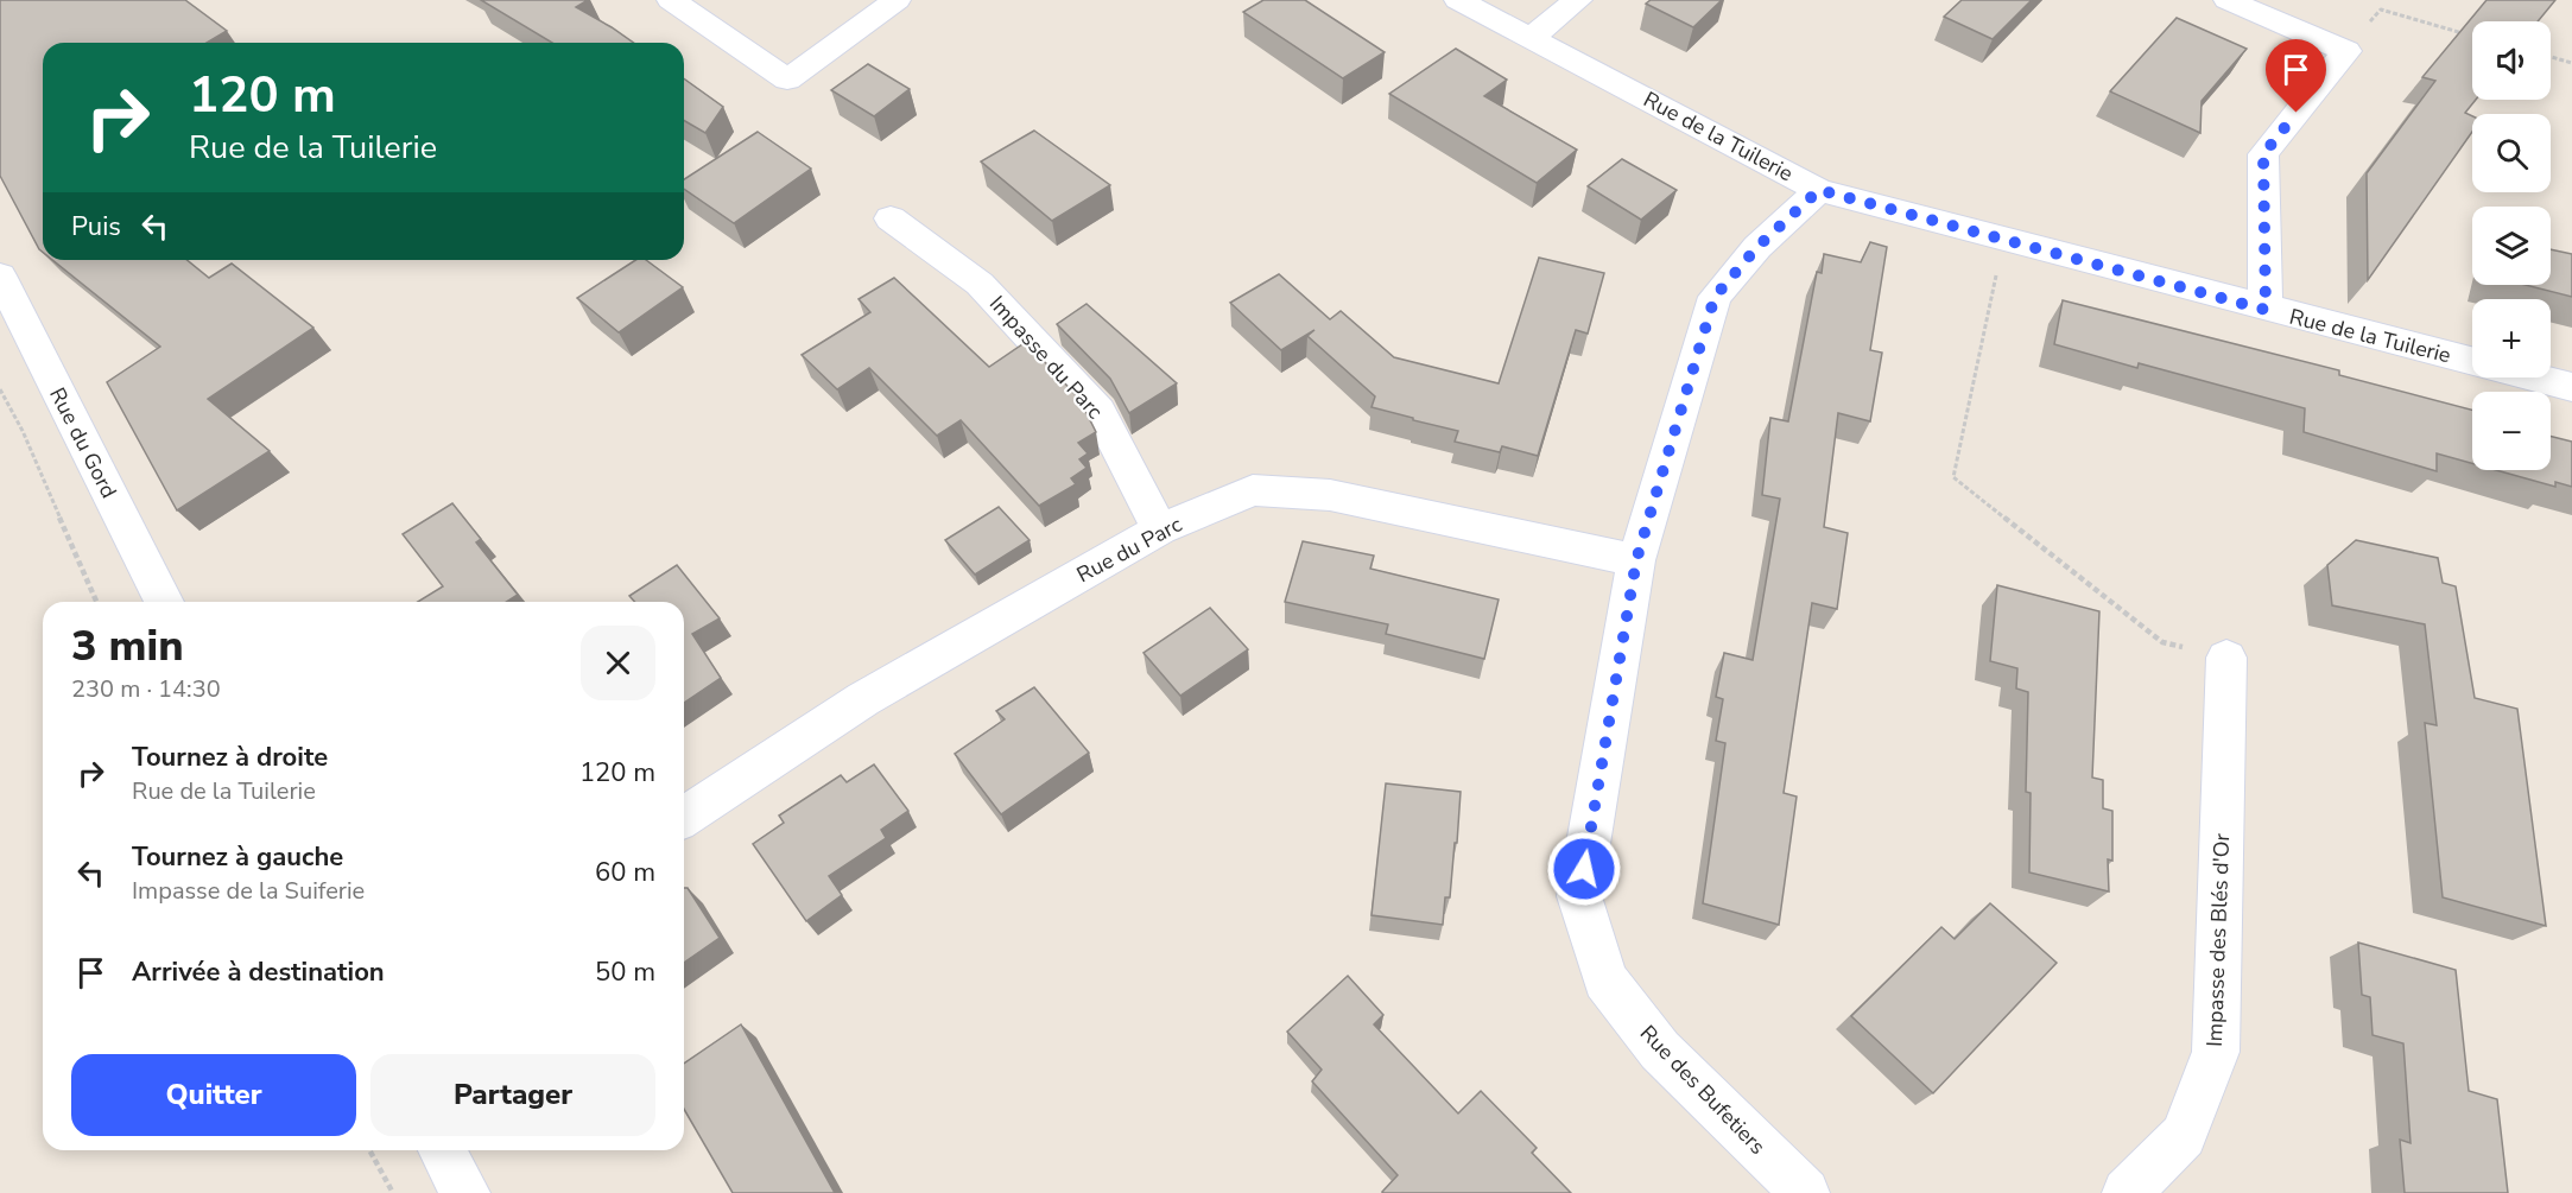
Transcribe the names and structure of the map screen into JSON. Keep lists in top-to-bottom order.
{
  "streets": {
    "street": [
      "Rue de la Tuilerie",
      "Impasse du Parc",
      "Rue du Gord",
      "Rue du Parc",
      "Impasse des Blés d'Or",
      "Rue des Bufetiers"
    ]
  },
  "crossings": [
    ["Rue de la Tuilerie", "Rue des Bufetiers"],
    ["Impasse du Parc", "Rue du Parc"],
    ["Rue du Parc", "Rue des Bufetiers"]
  ],
  "page": {
    "map_buttons": ["+", "−"],
    "turn": ["120 m", "Rue de la Tuilerie"],
    "then": "Puis",
    "heading": ["3 min", "230 m · 14:30"],
    "list": [
      {
        "name": "Tournez à droite",
        "note": "Rue de la Tuilerie",
        "value": "120 m"
      },
      {
        "name": "Tournez à gauche",
        "note": "Impasse de la Suiferie",
        "value": "60 m"
      },
      {
        "name": "Arrivée à destination",
        "value": "50 m"
      }
    ],
    "buttons": ["Quitter", "Partager"]
  }
}
